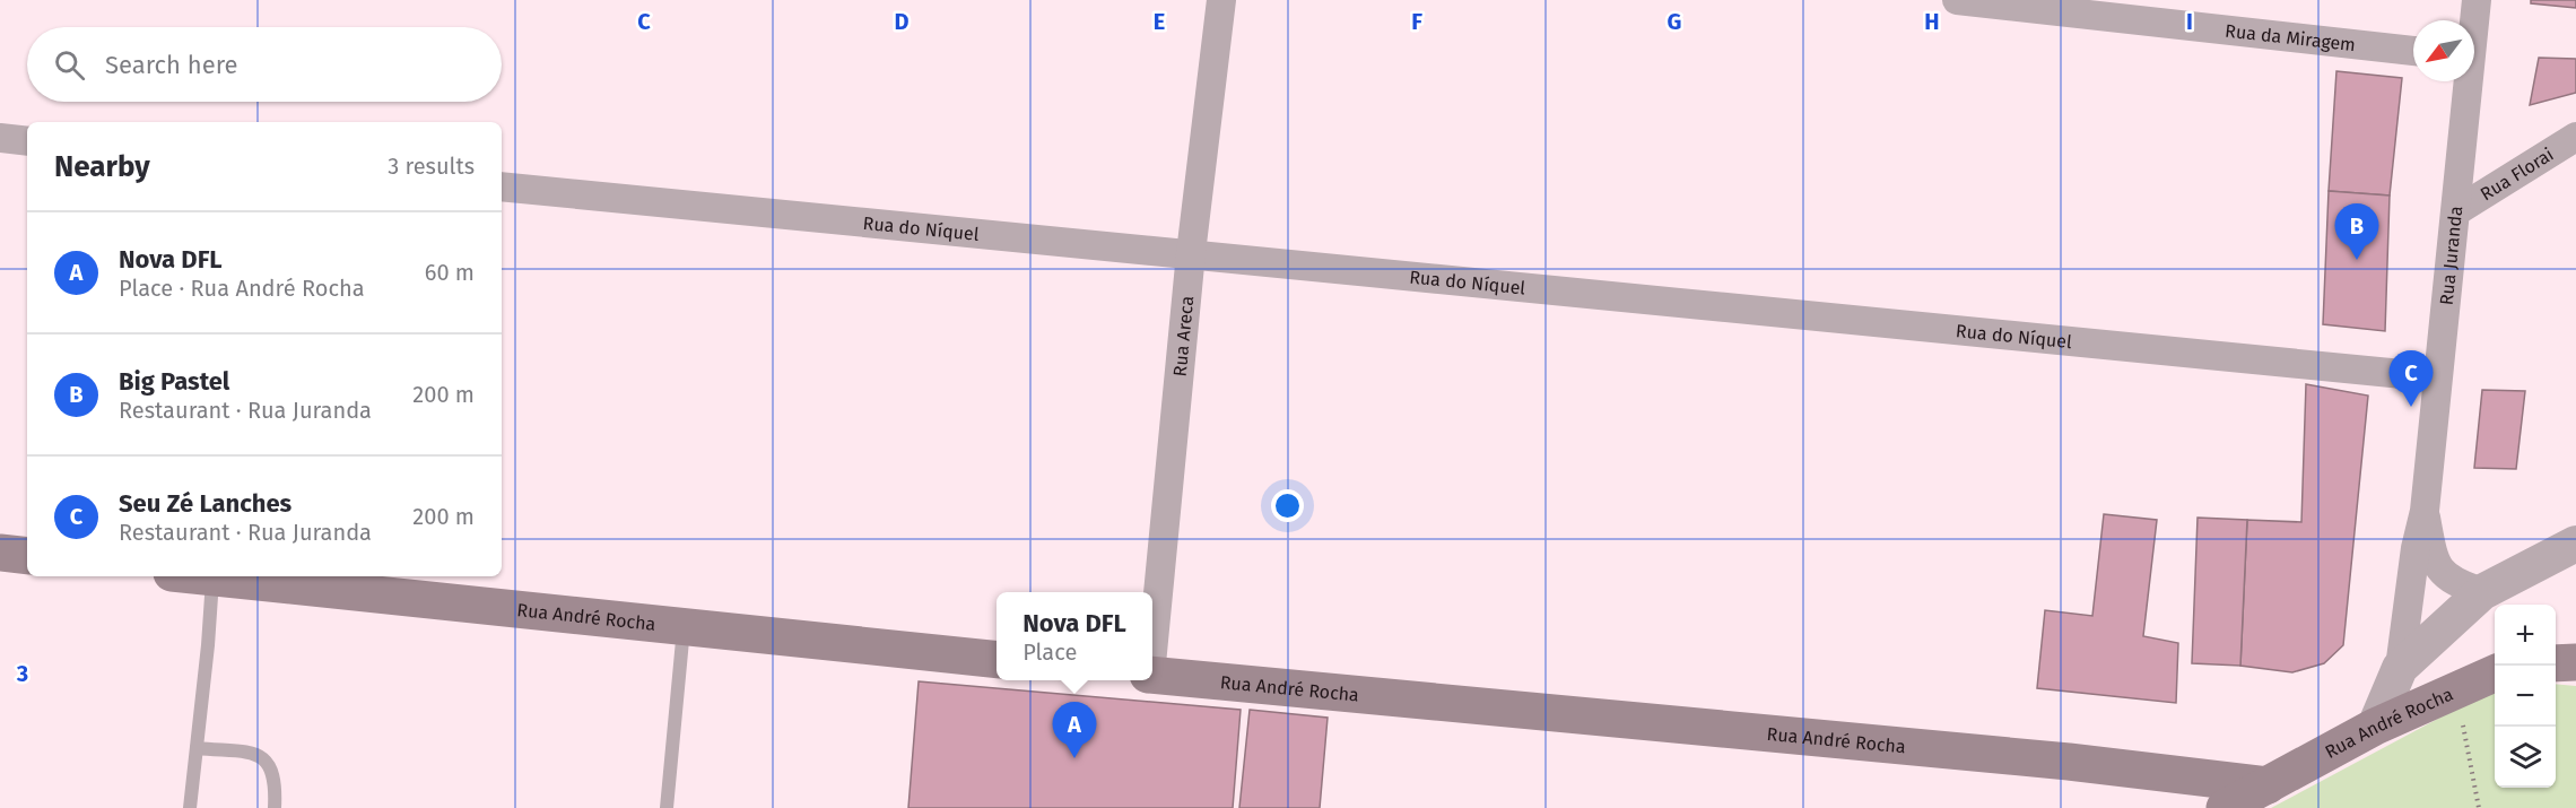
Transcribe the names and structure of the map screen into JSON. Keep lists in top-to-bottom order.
{
  "streets": {
    "main road": ["Rua André Rocha"],
    "street": [
      "Rua da Miragem",
      "Rua Florai",
      "Rua do Níquel",
      "Rua Juranda",
      "Rua Areca"
    ]
  },
  "crossings": [
    ["Rua Florai", "Rua Juranda"],
    ["Rua do Níquel", "Rua Juranda"],
    ["Rua do Níquel", "Rua Areca"],
    ["Rua Juranda", "Rua André Rocha"]
  ],
  "north": "bottom left",
  "page": {
    "search": "Search here",
    "heading": ["Nearby", "3 results"],
    "pins": ["B", "C", "A"],
    "list": [
      {
        "mark": "A",
        "name": "Nova DFL",
        "note": "Place · Rua André Rocha",
        "value": "60 m"
      },
      {
        "mark": "B",
        "name": "Big Pastel",
        "note": "Restaurant · Rua Juranda",
        "value": "200 m"
      },
      {
        "mark": "C",
        "name": "Seu Zé Lanches",
        "note": "Restaurant · Rua Juranda",
        "value": "200 m"
      }
    ],
    "popup": ["Nova DFL", "Place"],
    "map_buttons": ["+", "−"]
  },
  "grid": {
    "columns": [
      "C",
      "D",
      "E",
      "F",
      "G",
      "H",
      "I"
    ],
    "rows": ["3"]
  }
}
